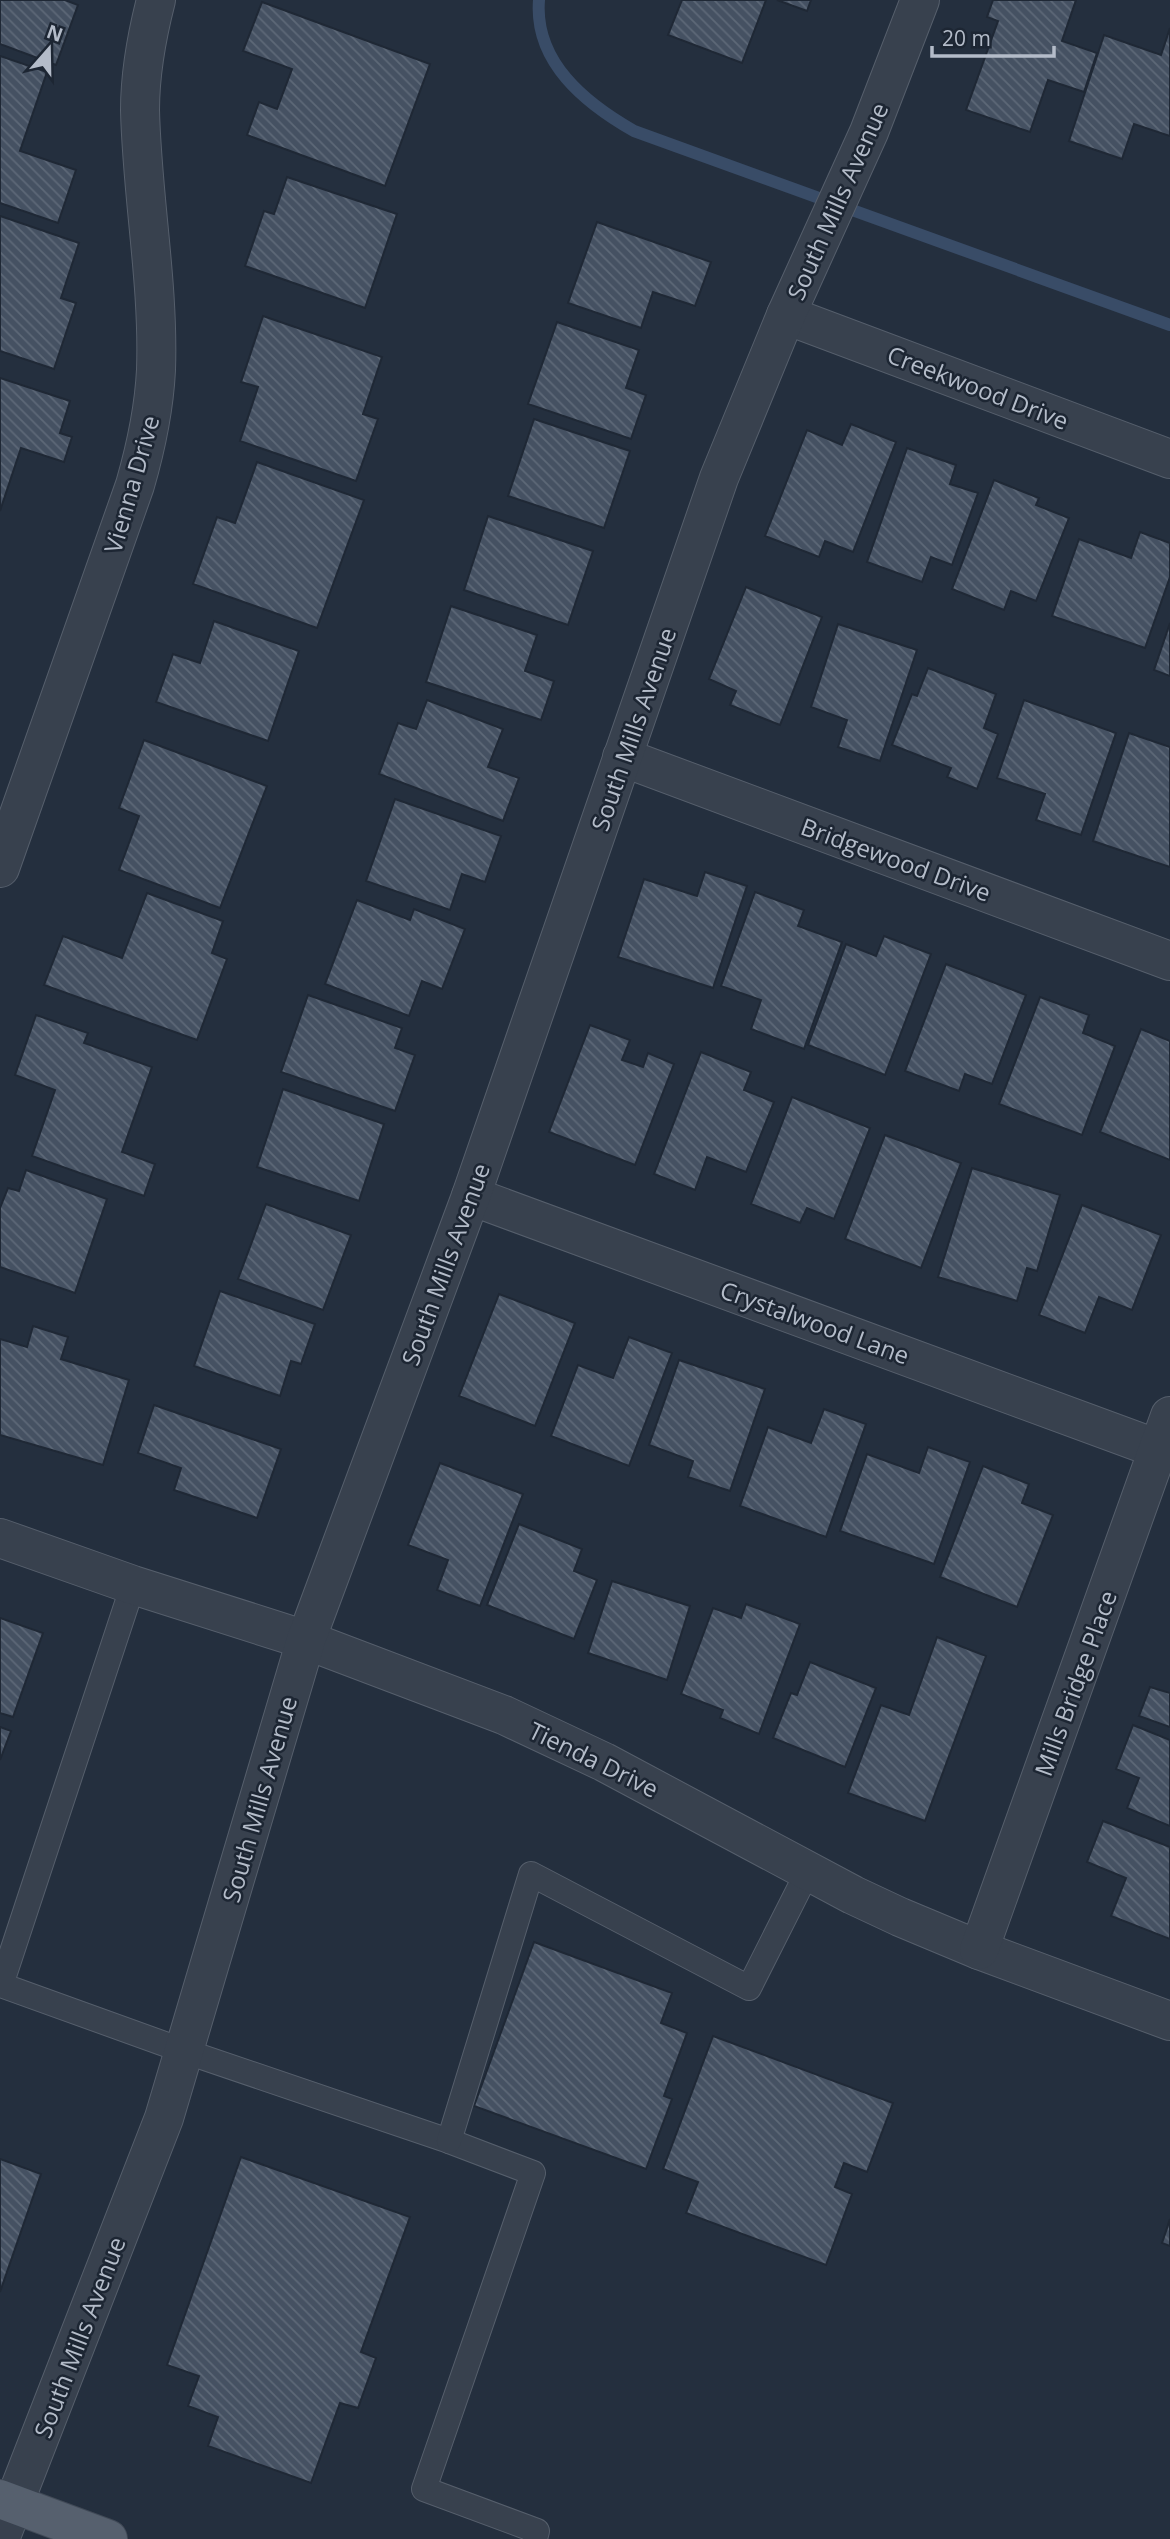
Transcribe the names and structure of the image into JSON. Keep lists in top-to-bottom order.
{
  "streets": {
    "street": [
      "South Mills Avenue",
      "Creekwood Drive",
      "Vienna Drive",
      "Bridgewood Drive",
      "Crystalwood Lane",
      "Mills Bridge Place",
      "Tienda Drive"
    ]
  },
  "crossings": [
    ["South Mills Avenue", "Creekwood Drive"],
    ["South Mills Avenue", "Bridgewood Drive"],
    ["South Mills Avenue", "Crystalwood Lane"],
    ["South Mills Avenue", "Tienda Drive"],
    ["Crystalwood Lane", "Mills Bridge Place"],
    ["Mills Bridge Place", "Tienda Drive"]
  ],
  "scale_bar": "20 m",
  "north": "top"
}
